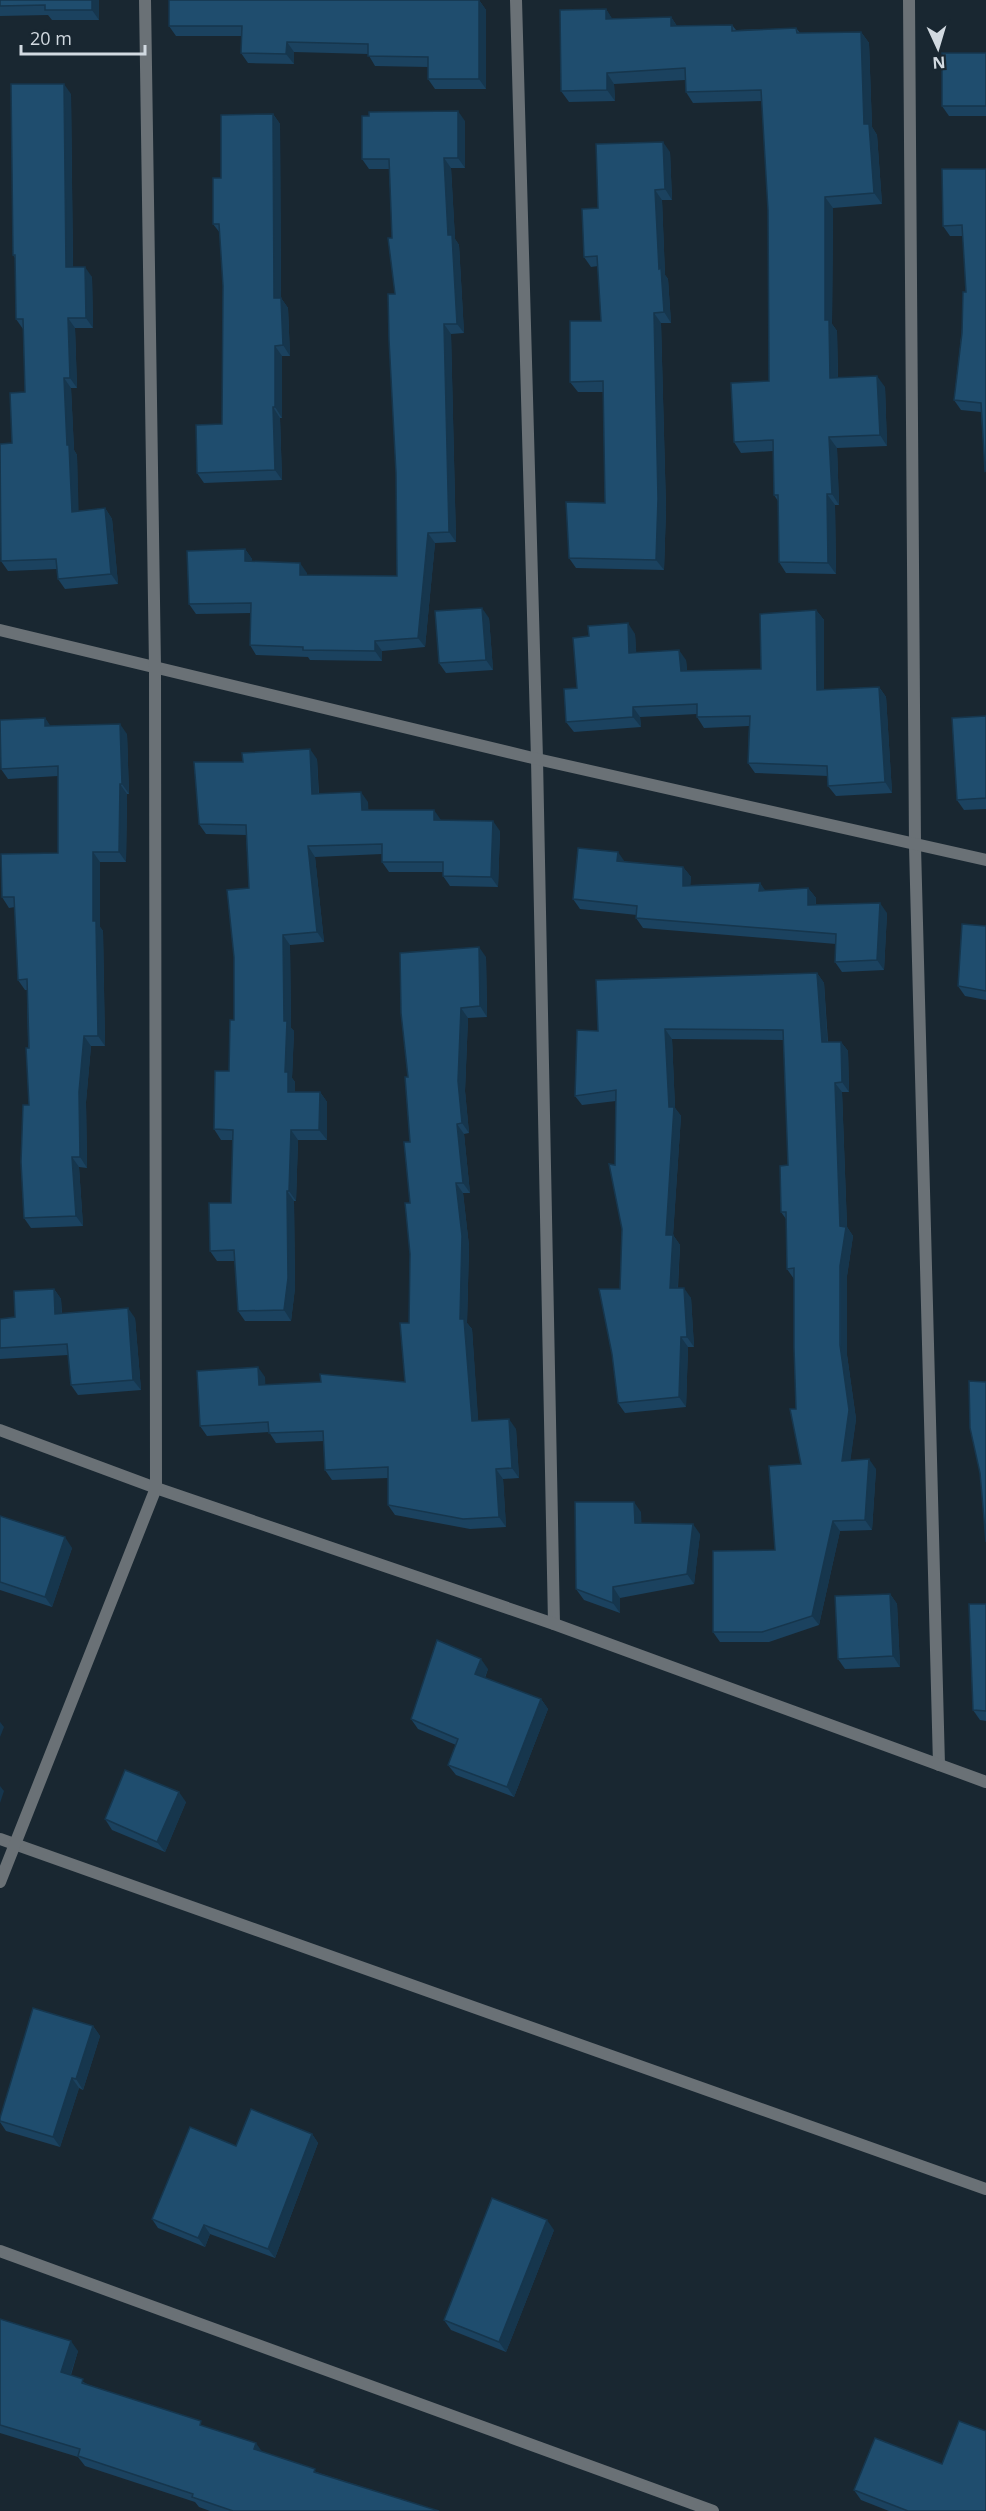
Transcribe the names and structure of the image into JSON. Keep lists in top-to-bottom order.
{
  "scale_bar": "20 m",
  "north": "bottom"
}
